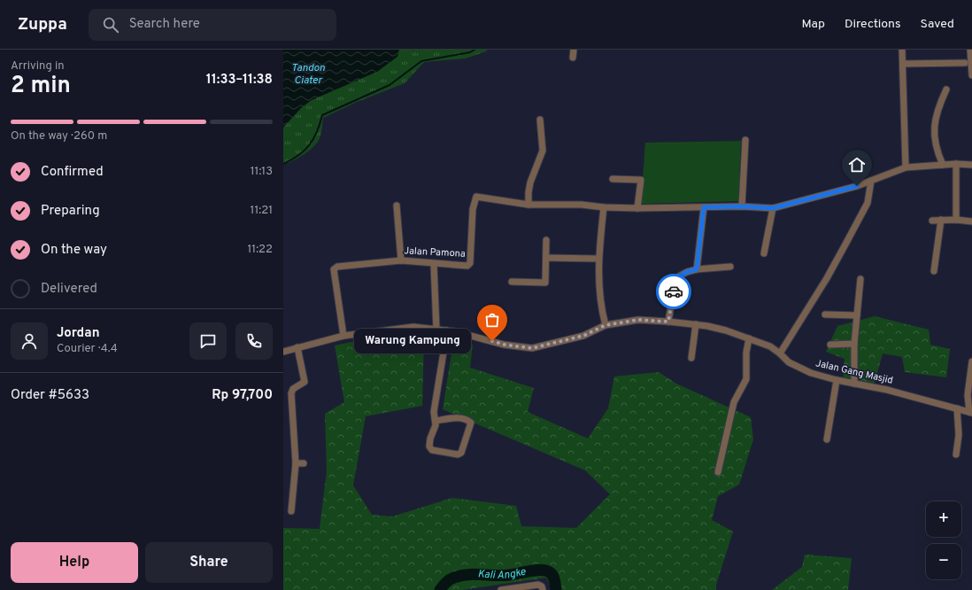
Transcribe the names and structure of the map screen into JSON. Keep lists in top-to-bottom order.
{
  "streets": {
    "street": ["Jalan Pamona", "Jalan Gang Masjid"]
  },
  "crossings": [
    ["Jalan Pamona", "Jalan Gang Masjid"]
  ],
  "water": ["Tandon Ciater", "Kali Angke"],
  "places": ["Warung Kampung"],
  "page": {
    "header": "Zuppa",
    "search": "Search here",
    "nav": ["Map", "Directions", "Saved"],
    "heading": ["2 min", "Arriving in", "11:33–11:38"],
    "panel": [
      "Jordan",
      "Courier · 4.4",
      "Order #5633",
      "Rp 97,700"
    ],
    "bar": "On the way · 260 m",
    "list": [
      ["Confirmed", "11:13"],
      ["Preparing", "11:21"],
      ["On the way", "11:22"],
      "Delivered"
    ],
    "bubble": "Warung Kampung",
    "map_buttons": ["+", "−"],
    "buttons": ["Help", "Share"]
  }
}
